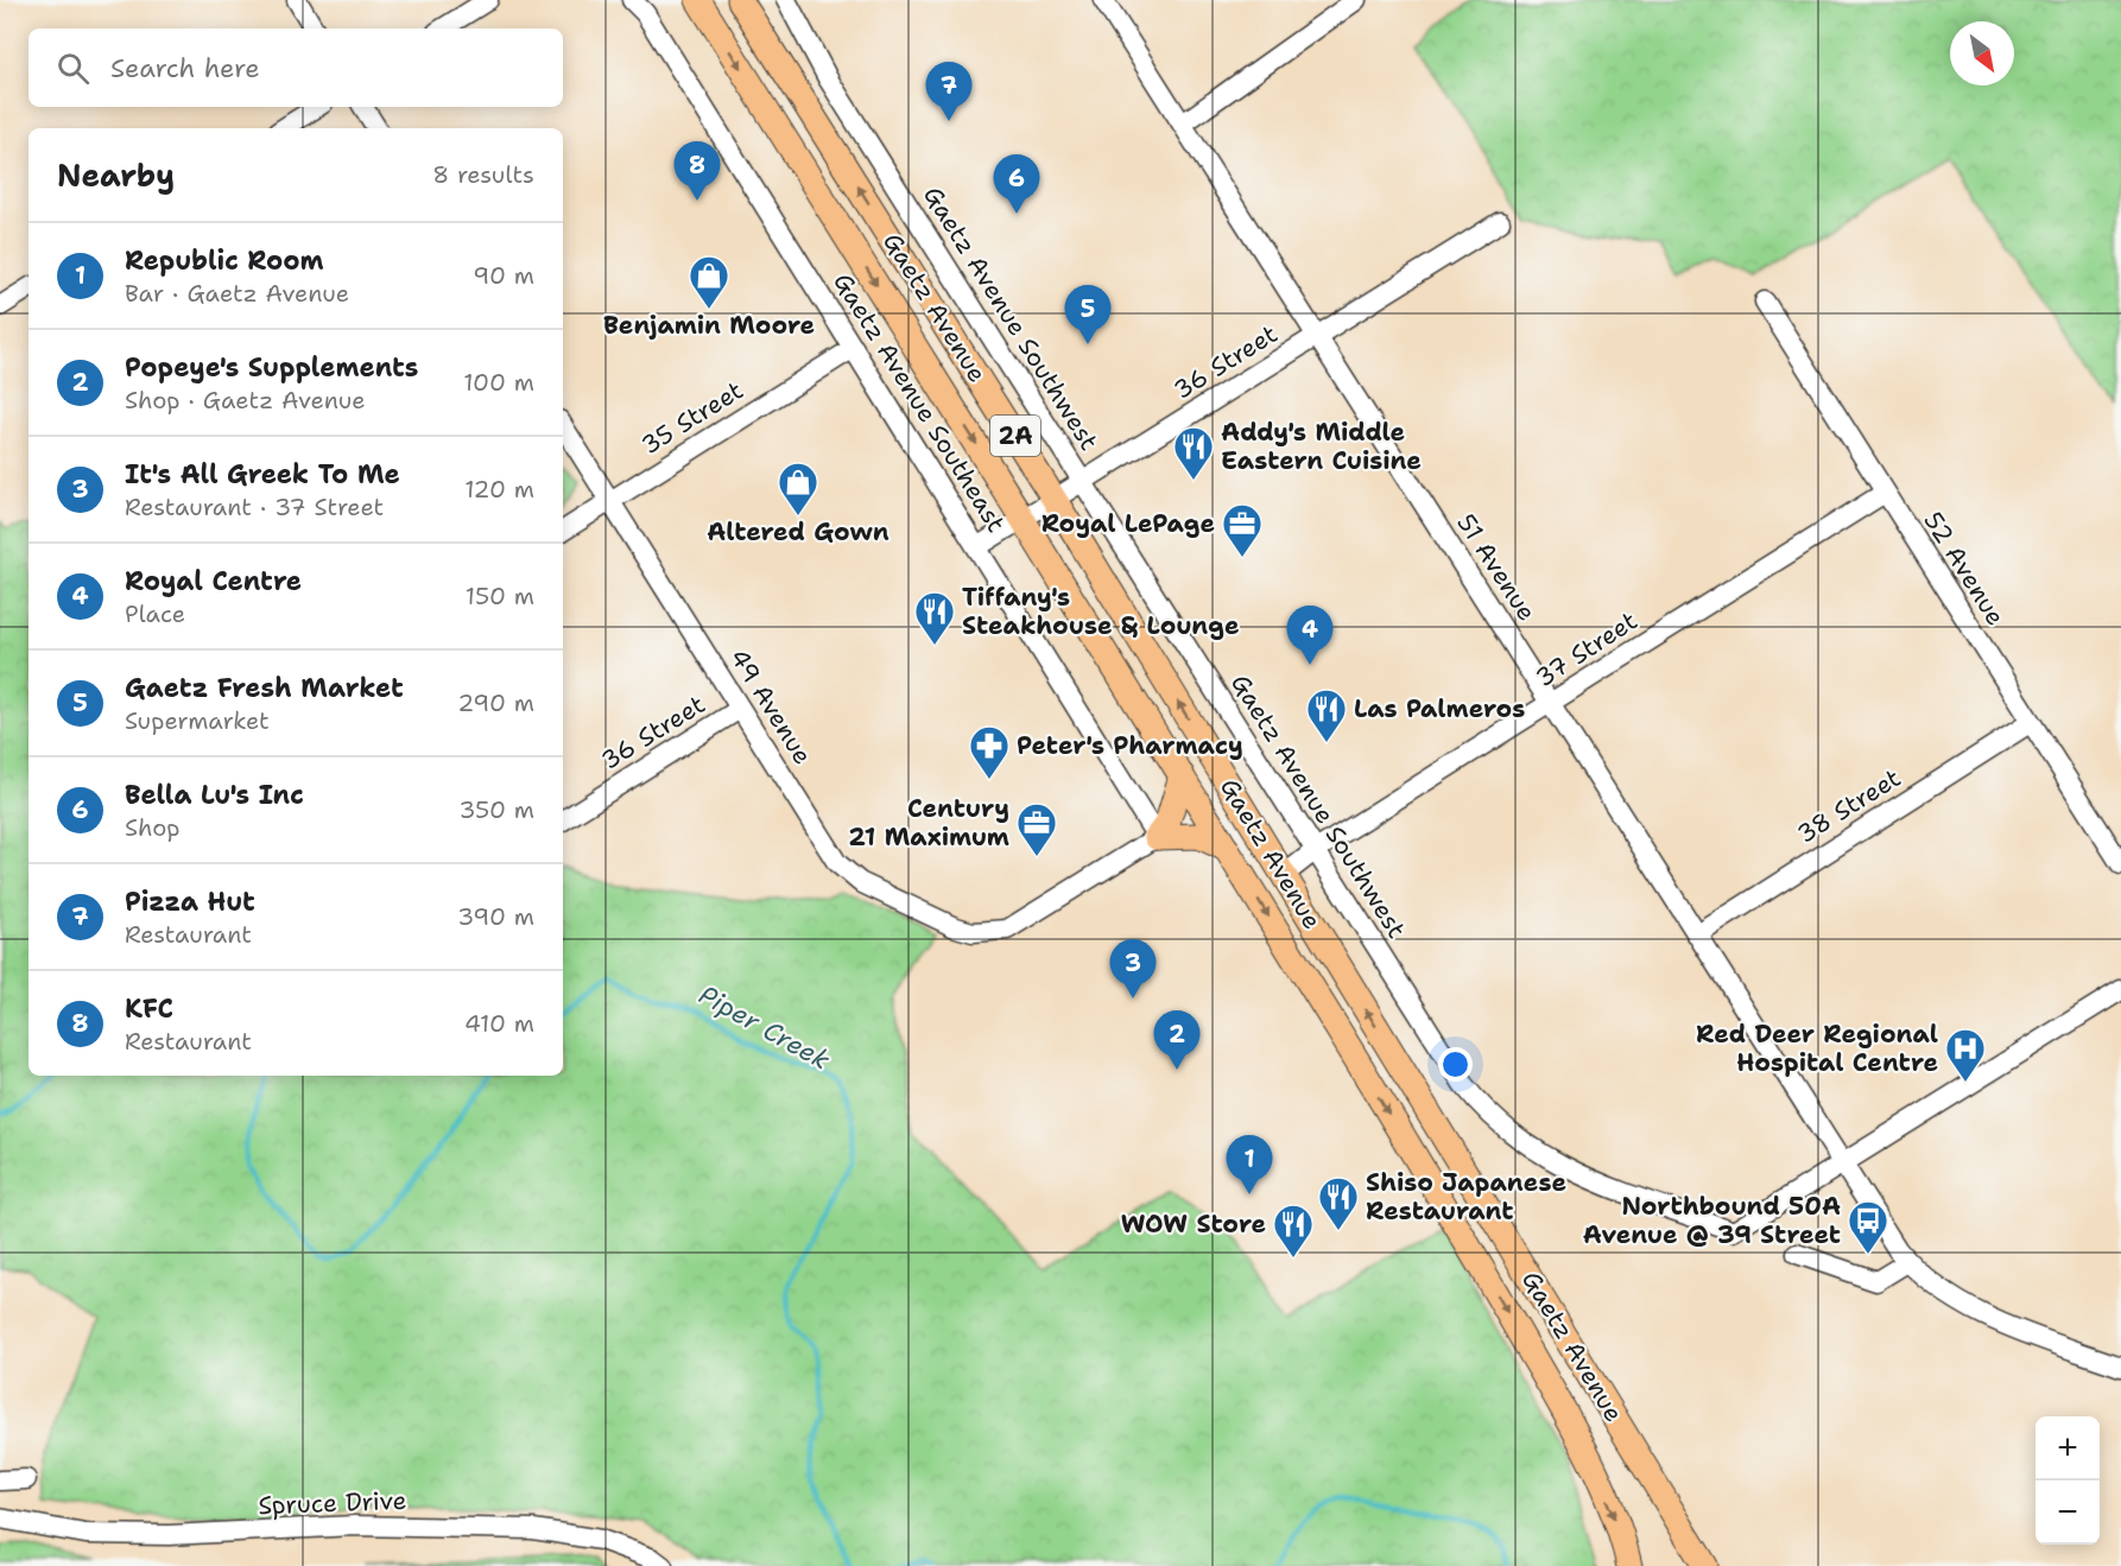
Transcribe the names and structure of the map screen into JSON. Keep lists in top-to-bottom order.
{
  "streets": {
    "main road": ["Gaetz Avenue", "2A"],
    "street": [
      "Gaetz Avenue Southwest",
      "36 Street",
      "Gaetz Avenue Southeast",
      "35 Street",
      "51 Avenue",
      "52 Avenue",
      "37 Street",
      "49 Avenue",
      "38 Street",
      "Spruce Drive"
    ]
  },
  "crossings": [
    ["Gaetz Avenue", "36 Street"],
    ["Gaetz Avenue", "37 Street"],
    ["Gaetz Avenue Southwest", "36 Street"],
    ["Gaetz Avenue Southwest", "51 Avenue"],
    ["Gaetz Avenue Southwest", "37 Street"],
    ["36 Street", "Gaetz Avenue Southeast"],
    ["36 Street", "51 Avenue"],
    ["36 Street", "49 Avenue"],
    ["Gaetz Avenue Southeast", "35 Street"],
    ["Gaetz Avenue Southeast", "49 Avenue"],
    ["35 Street", "49 Avenue"],
    ["51 Avenue", "37 Street"],
    ["51 Avenue", "38 Street"],
    ["52 Avenue", "37 Street"],
    ["52 Avenue", "38 Street"]
  ],
  "water": ["Piper Creek"],
  "places": {
    "shop": ["Benjamin Moore", "Altered Gown"],
    "restaurant": [
      "Addy's Middle Eastern Cuisine",
      "Tiffany's Steakhouse & Lounge",
      "Las Palmeros",
      "Shiso Japanese Restaurant",
      "WOW Store"
    ],
    "office": ["Royal LePage", "Century 21 Maximum"],
    "pharmacy": ["Peter's Pharmacy"],
    "hospital": ["Red Deer Regional Hospital Centre"],
    "bus stop": ["Northbound 50A Avenue @ 39 Street"]
  },
  "north": "bottom right",
  "page": {
    "search": "Search here",
    "pins": [
      "7",
      "8",
      "6",
      "5",
      "4",
      "3",
      "2",
      "1"
    ],
    "heading": ["Nearby", "8 results"],
    "list": [
      {
        "mark": "1",
        "name": "Republic Room",
        "note": "Bar · Gaetz Avenue",
        "value": "90 m"
      },
      {
        "mark": "2",
        "name": "Popeye's Supplements",
        "note": "Shop · Gaetz Avenue",
        "value": "100 m"
      },
      {
        "mark": "3",
        "name": "It's All Greek To Me",
        "note": "Restaurant · 37 Street",
        "value": "120 m"
      },
      {
        "mark": "4",
        "name": "Royal Centre",
        "note": "Place",
        "value": "150 m"
      },
      {
        "mark": "5",
        "name": "Gaetz Fresh Market",
        "note": "Supermarket",
        "value": "290 m"
      },
      {
        "mark": "6",
        "name": "Bella Lu's Inc",
        "note": "Shop",
        "value": "350 m"
      },
      {
        "mark": "7",
        "name": "Pizza Hut",
        "note": "Restaurant",
        "value": "390 m"
      },
      {
        "mark": "8",
        "name": "KFC",
        "note": "Restaurant",
        "value": "410 m"
      }
    ],
    "map_buttons": ["+", "−"]
  }
}
